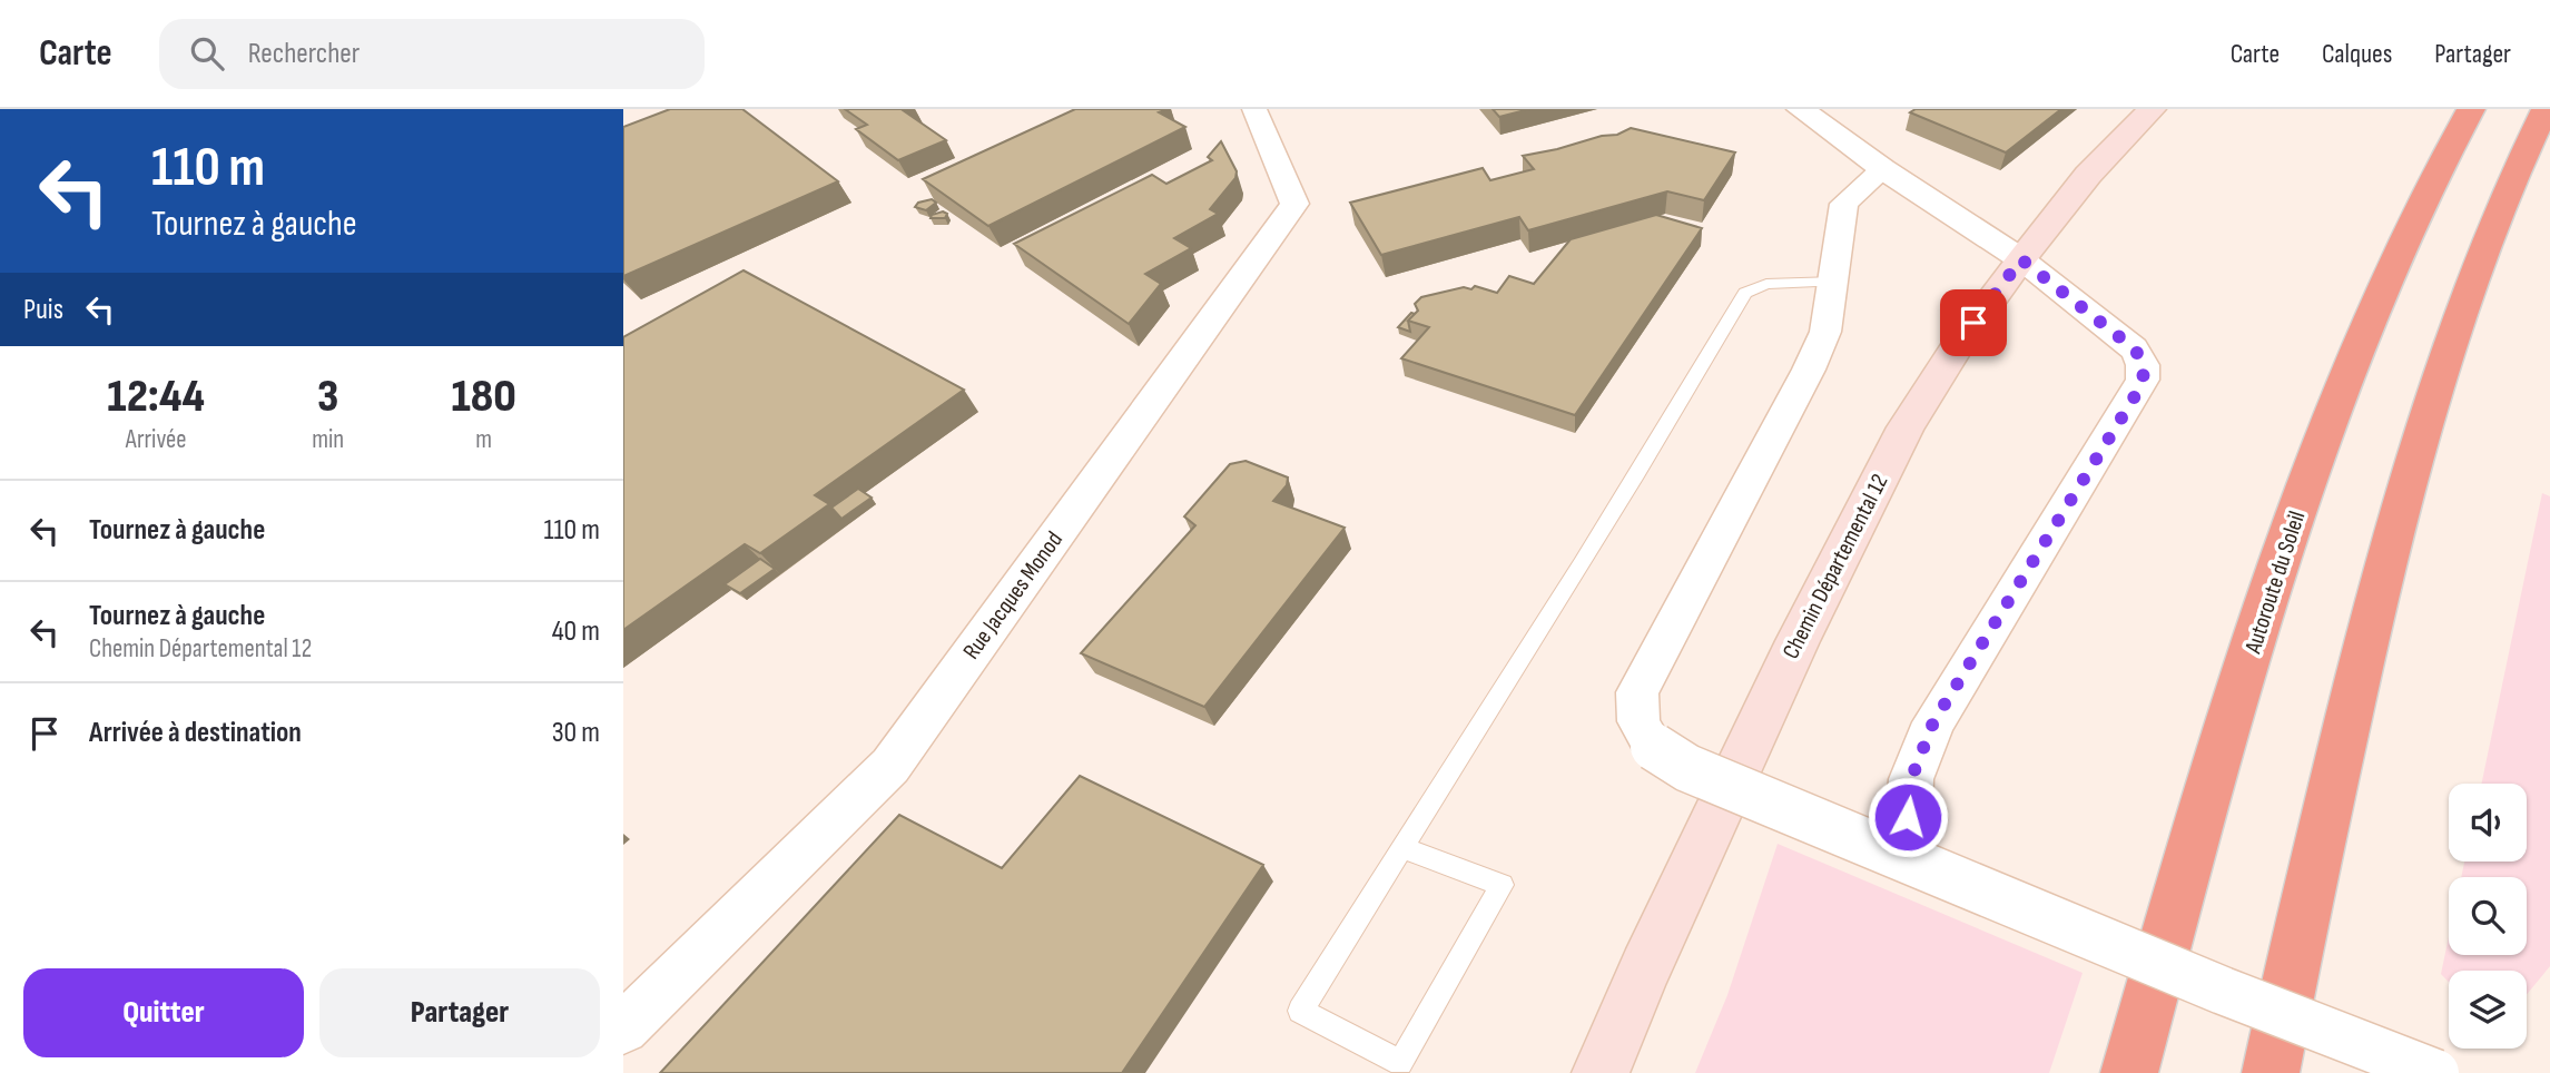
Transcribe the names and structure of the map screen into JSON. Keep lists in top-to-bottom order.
{
  "streets": {
    "highway": ["Autoroute du Soleil"],
    "main road": ["Chemin Départemental 12"],
    "street": ["Rue Jacques Monod"]
  },
  "page": {
    "header": "Carte",
    "search": "Rechercher",
    "nav": ["Carte", "Calques", "Partager"],
    "turn": ["110 m", "Tournez à gauche"],
    "then": "Puis",
    "eta": [
      "12:44",
      "Arrivée",
      "3",
      "min",
      "180",
      "m"
    ],
    "list": [
      {
        "name": "Tournez à gauche",
        "value": "110 m"
      },
      {
        "name": "Tournez à gauche",
        "note": "Chemin Départemental 12",
        "value": "40 m"
      },
      {
        "name": "Arrivée à destination",
        "value": "30 m"
      }
    ],
    "buttons": ["Quitter", "Partager"]
  }
}
